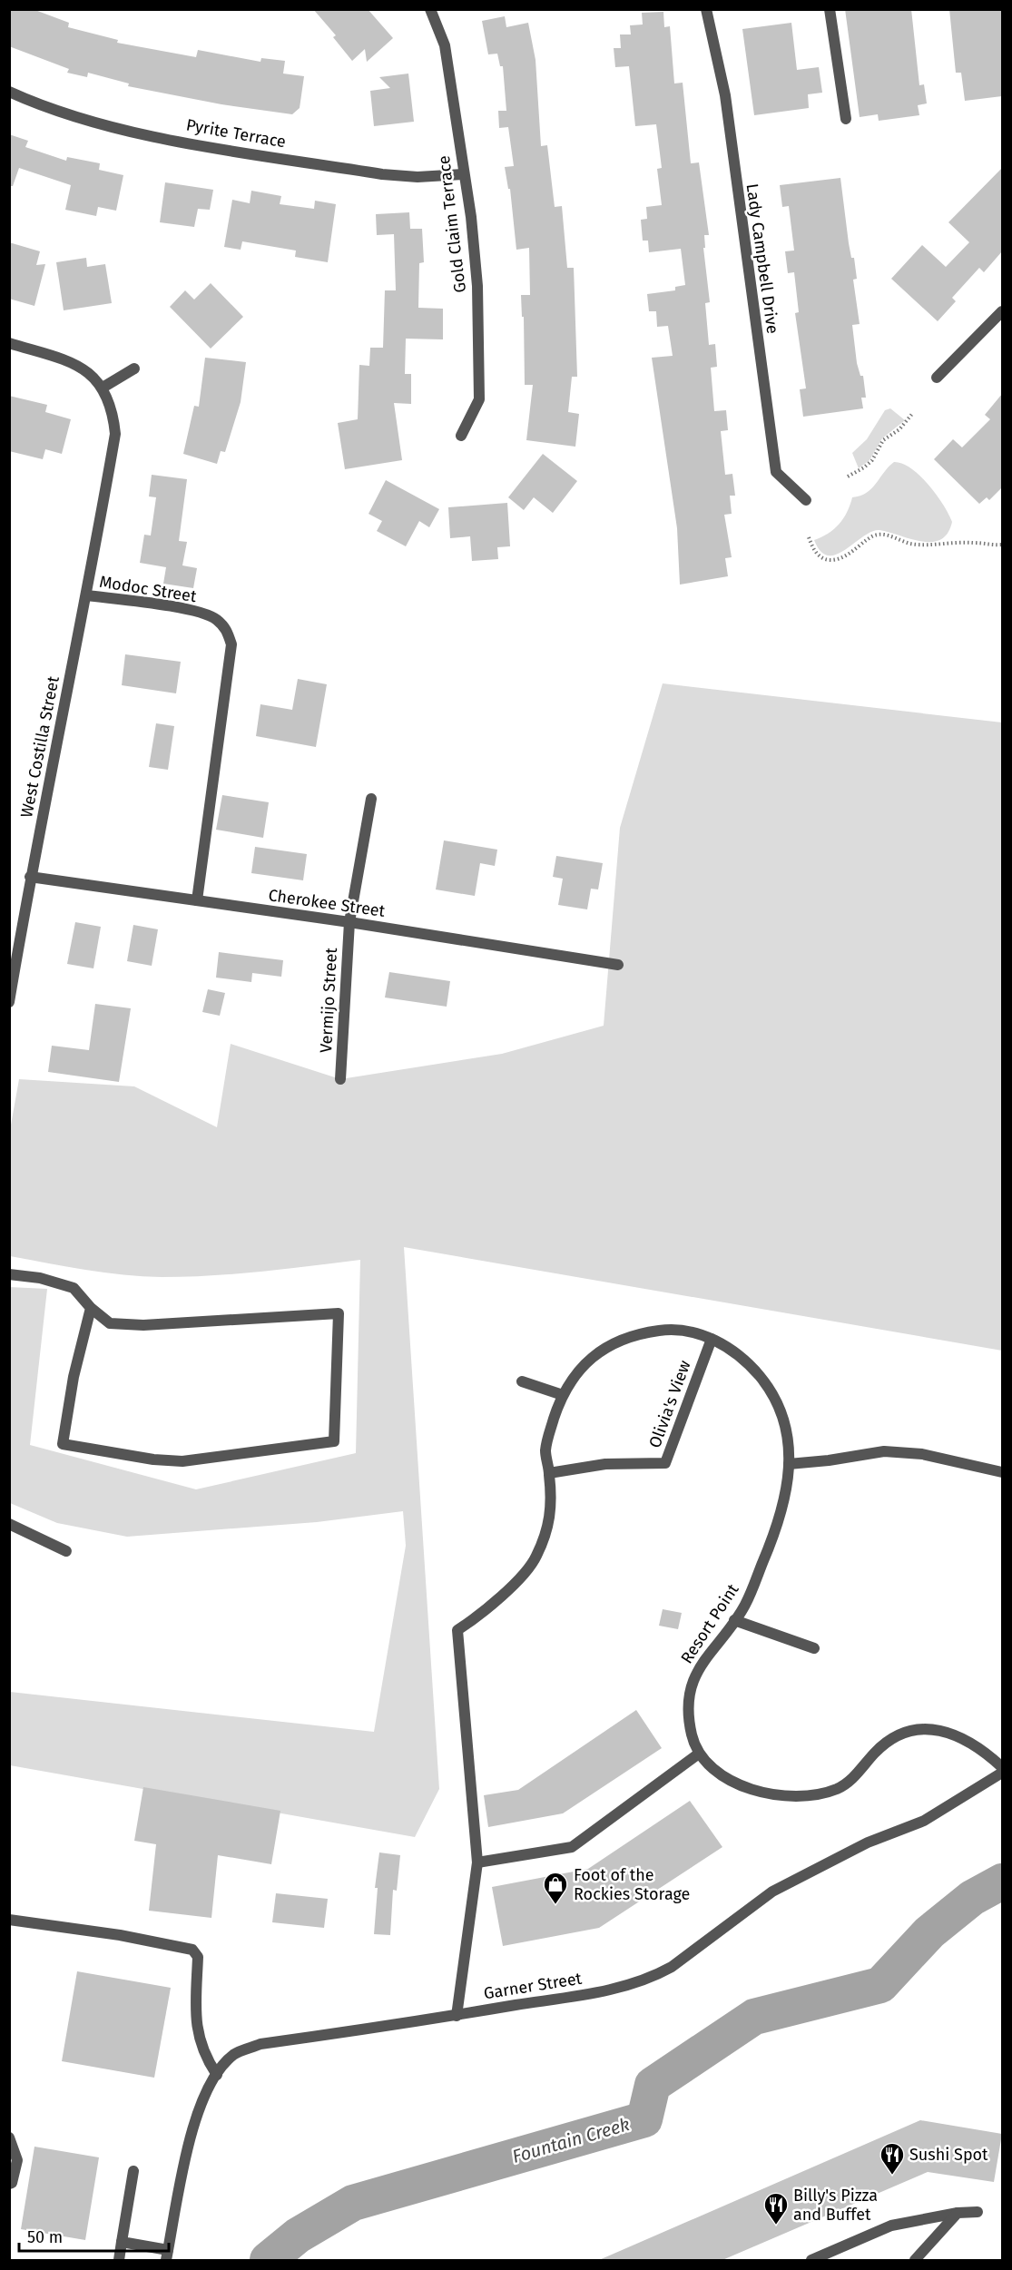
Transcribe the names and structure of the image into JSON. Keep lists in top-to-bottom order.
{
  "streets": {
    "street": [
      "Pyrite Terrace",
      "Gold Claim Terrace",
      "Lady Campbell Drive",
      "Modoc Street",
      "West Costilla Street",
      "Cherokee Street",
      "Vermijo Street",
      "Olivia's View",
      "Resort Point",
      "Garner Street"
    ]
  },
  "crossings": [
    ["Pyrite Terrace", "Gold Claim Terrace"],
    ["Modoc Street", "West Costilla Street"],
    ["Modoc Street", "Cherokee Street"],
    ["West Costilla Street", "Cherokee Street"],
    ["Cherokee Street", "Vermijo Street"],
    ["Olivia's View", "Resort Point"],
    ["Resort Point", "Garner Street"]
  ],
  "water": ["Fountain Creek"],
  "places": {
    "shop": ["Foot of the Rockies Storage"],
    "restaurant": ["Sushi Spot", "Billy's Pizza and Buffet"]
  },
  "scale_bar": "50 m"
}
